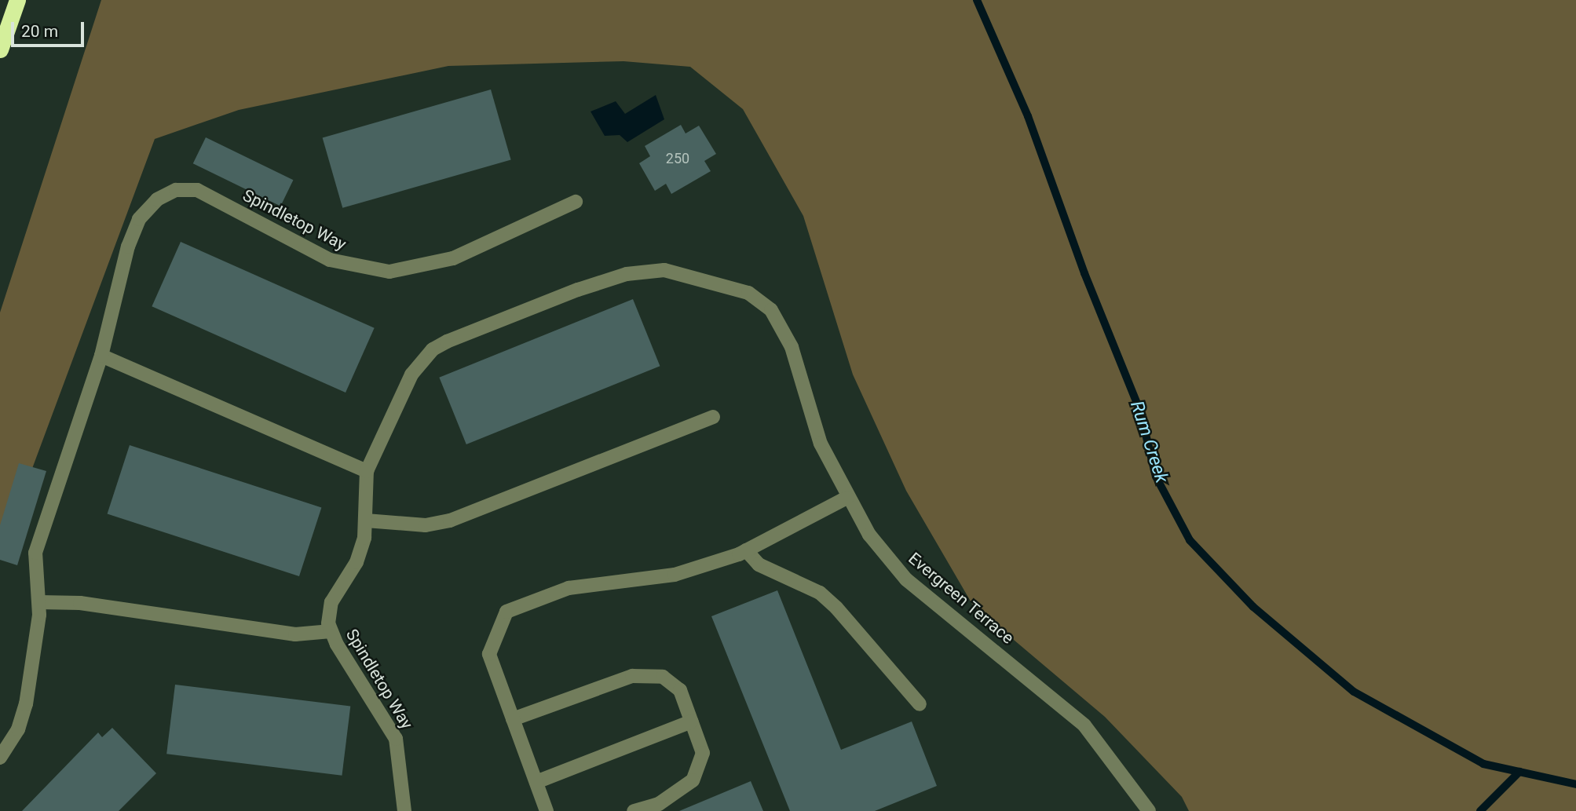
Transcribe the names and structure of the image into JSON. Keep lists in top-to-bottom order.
{
  "streets": {
    "street": ["Spindletop Way", "Evergreen Terrace"]
  },
  "crossings": [
    ["Spindletop Way", "Evergreen Terrace"]
  ],
  "water": ["Rum Creek"],
  "house_numbers": ["250"],
  "scale_bar": "20 m"
}
